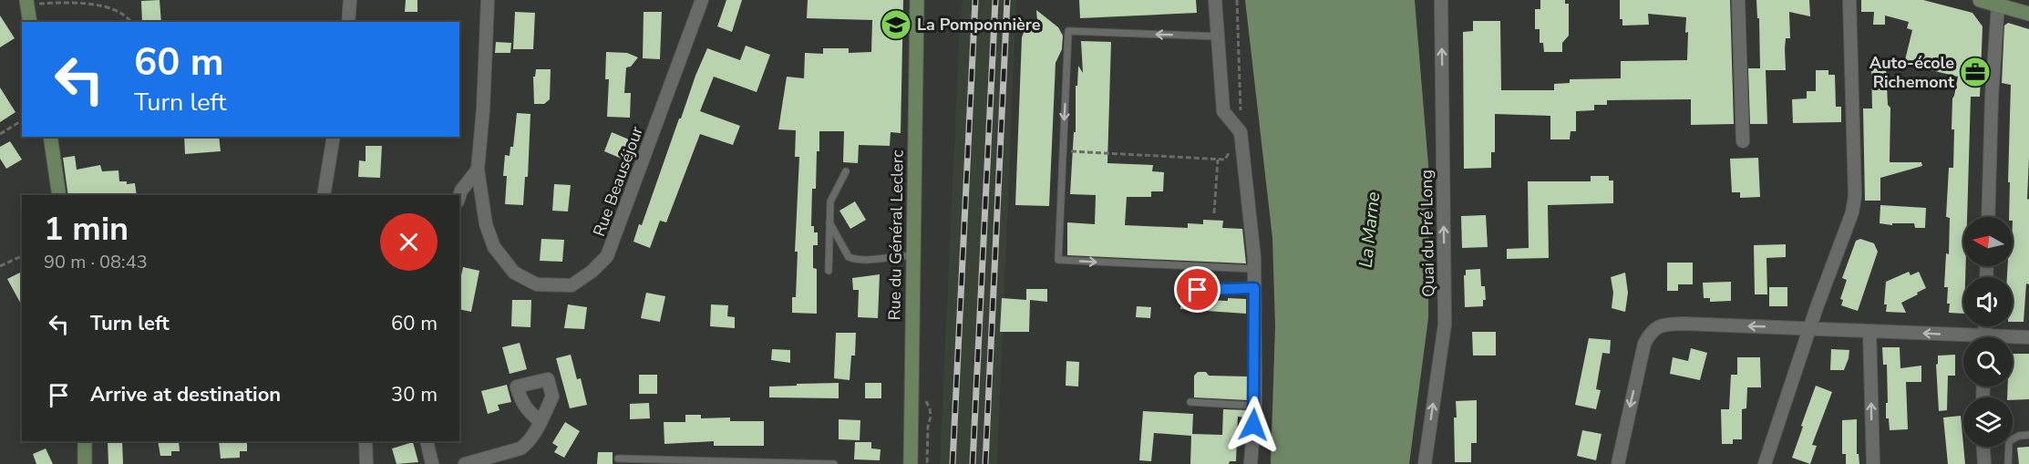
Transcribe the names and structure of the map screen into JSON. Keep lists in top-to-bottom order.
{
  "streets": {
    "main road": ["Rue du Général Leclerc"],
    "street": ["Rue Beauséjour", "Quai du Pré Long"]
  },
  "one_way": ["Quai du Pré Long"],
  "water": ["La Marne"],
  "places": {
    "school or university": ["La Pomponnière"],
    "office": ["Auto-école Richemont"]
  },
  "north": "left",
  "page": {
    "turn": ["60 m", "Turn left"],
    "heading": ["1 min", "90 m · 08:43"],
    "list": [
      {
        "name": "Turn left",
        "value": "60 m"
      },
      {
        "name": "Arrive at destination",
        "value": "30 m"
      }
    ]
  }
}
